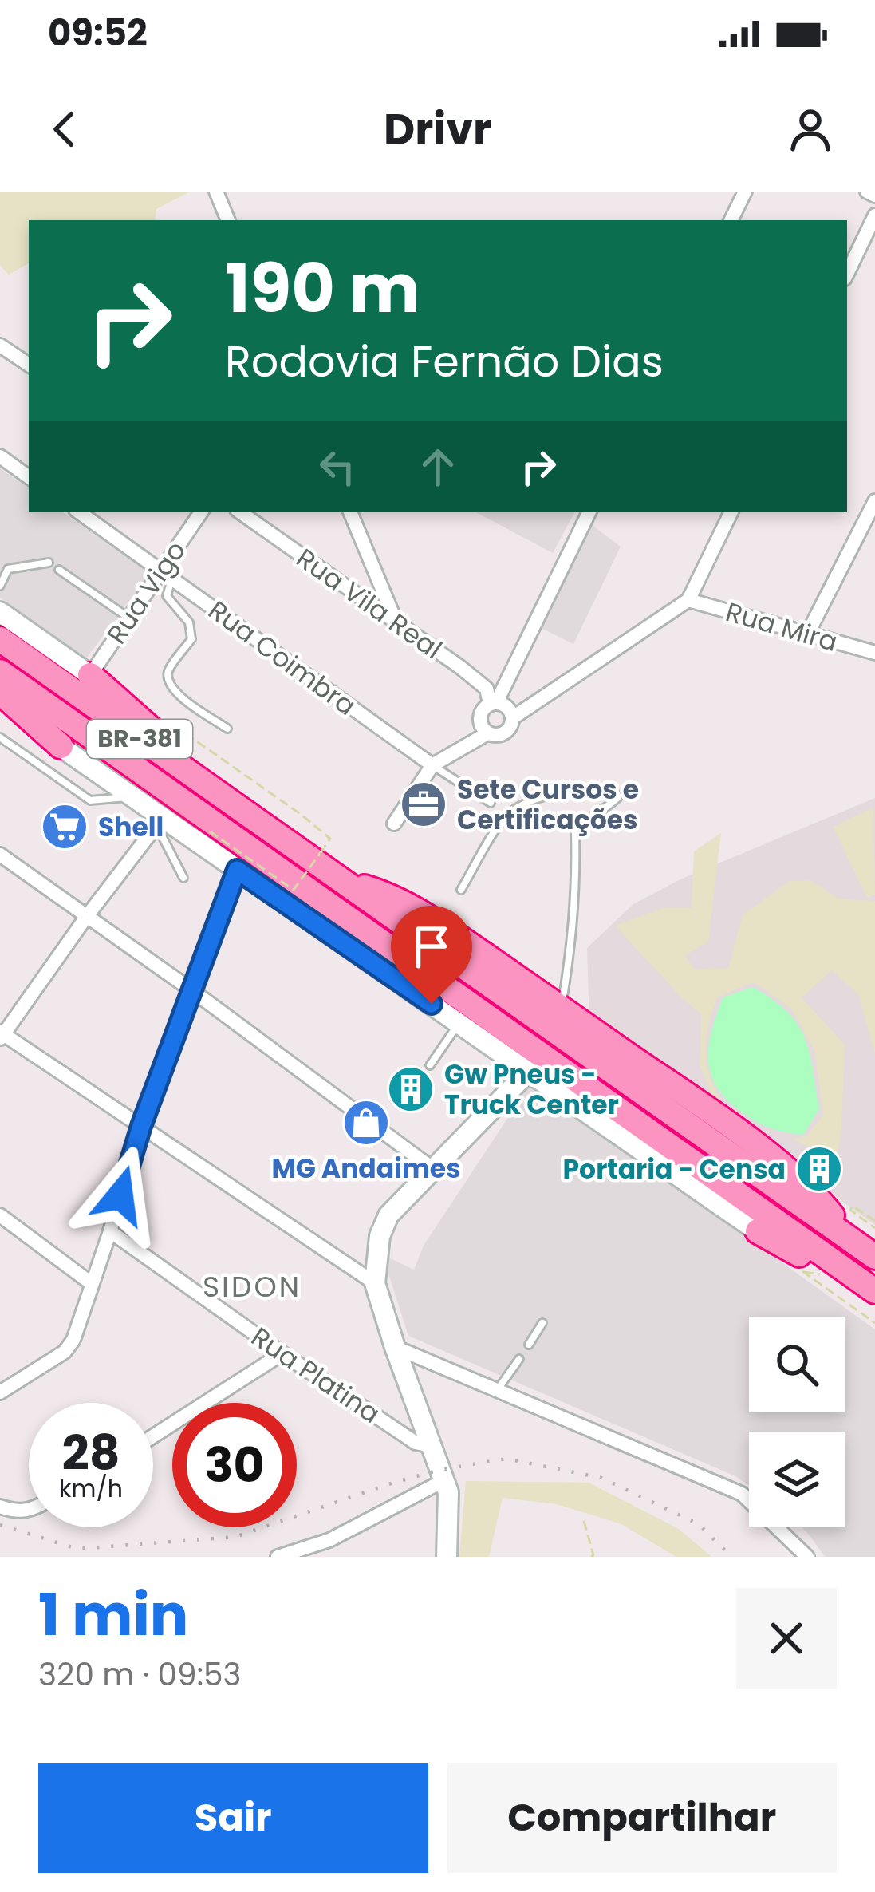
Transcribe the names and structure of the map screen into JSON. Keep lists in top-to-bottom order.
{
  "streets": {
    "highway": ["BR-381"],
    "street": [
      "Rua Vigo",
      "Rua Vila Real",
      "Rua Mira",
      "Rua Coimbra",
      "Rua Platina"
    ]
  },
  "crossings": [
    ["Rua Vigo", "Rua Coimbra"],
    ["Rua Vigo", "BR-381"]
  ],
  "districts": ["SIDON"],
  "places": {
    "office": ["Sete Cursos e Certificações"],
    "supermarket": ["Shell"],
    "building": ["Gw Pneus - Truck Center", "Portaria - Censa"],
    "shop": ["MG Andaimes"]
  },
  "page": {
    "status": "09:52",
    "header": "Drivr",
    "turn": ["190 m", "Rodovia Fernão Dias"],
    "speed": "28 km/h",
    "limit": "30",
    "heading": ["1 min", "320 m · 09:53"],
    "buttons": ["Sair", "Compartilhar"]
  }
}
